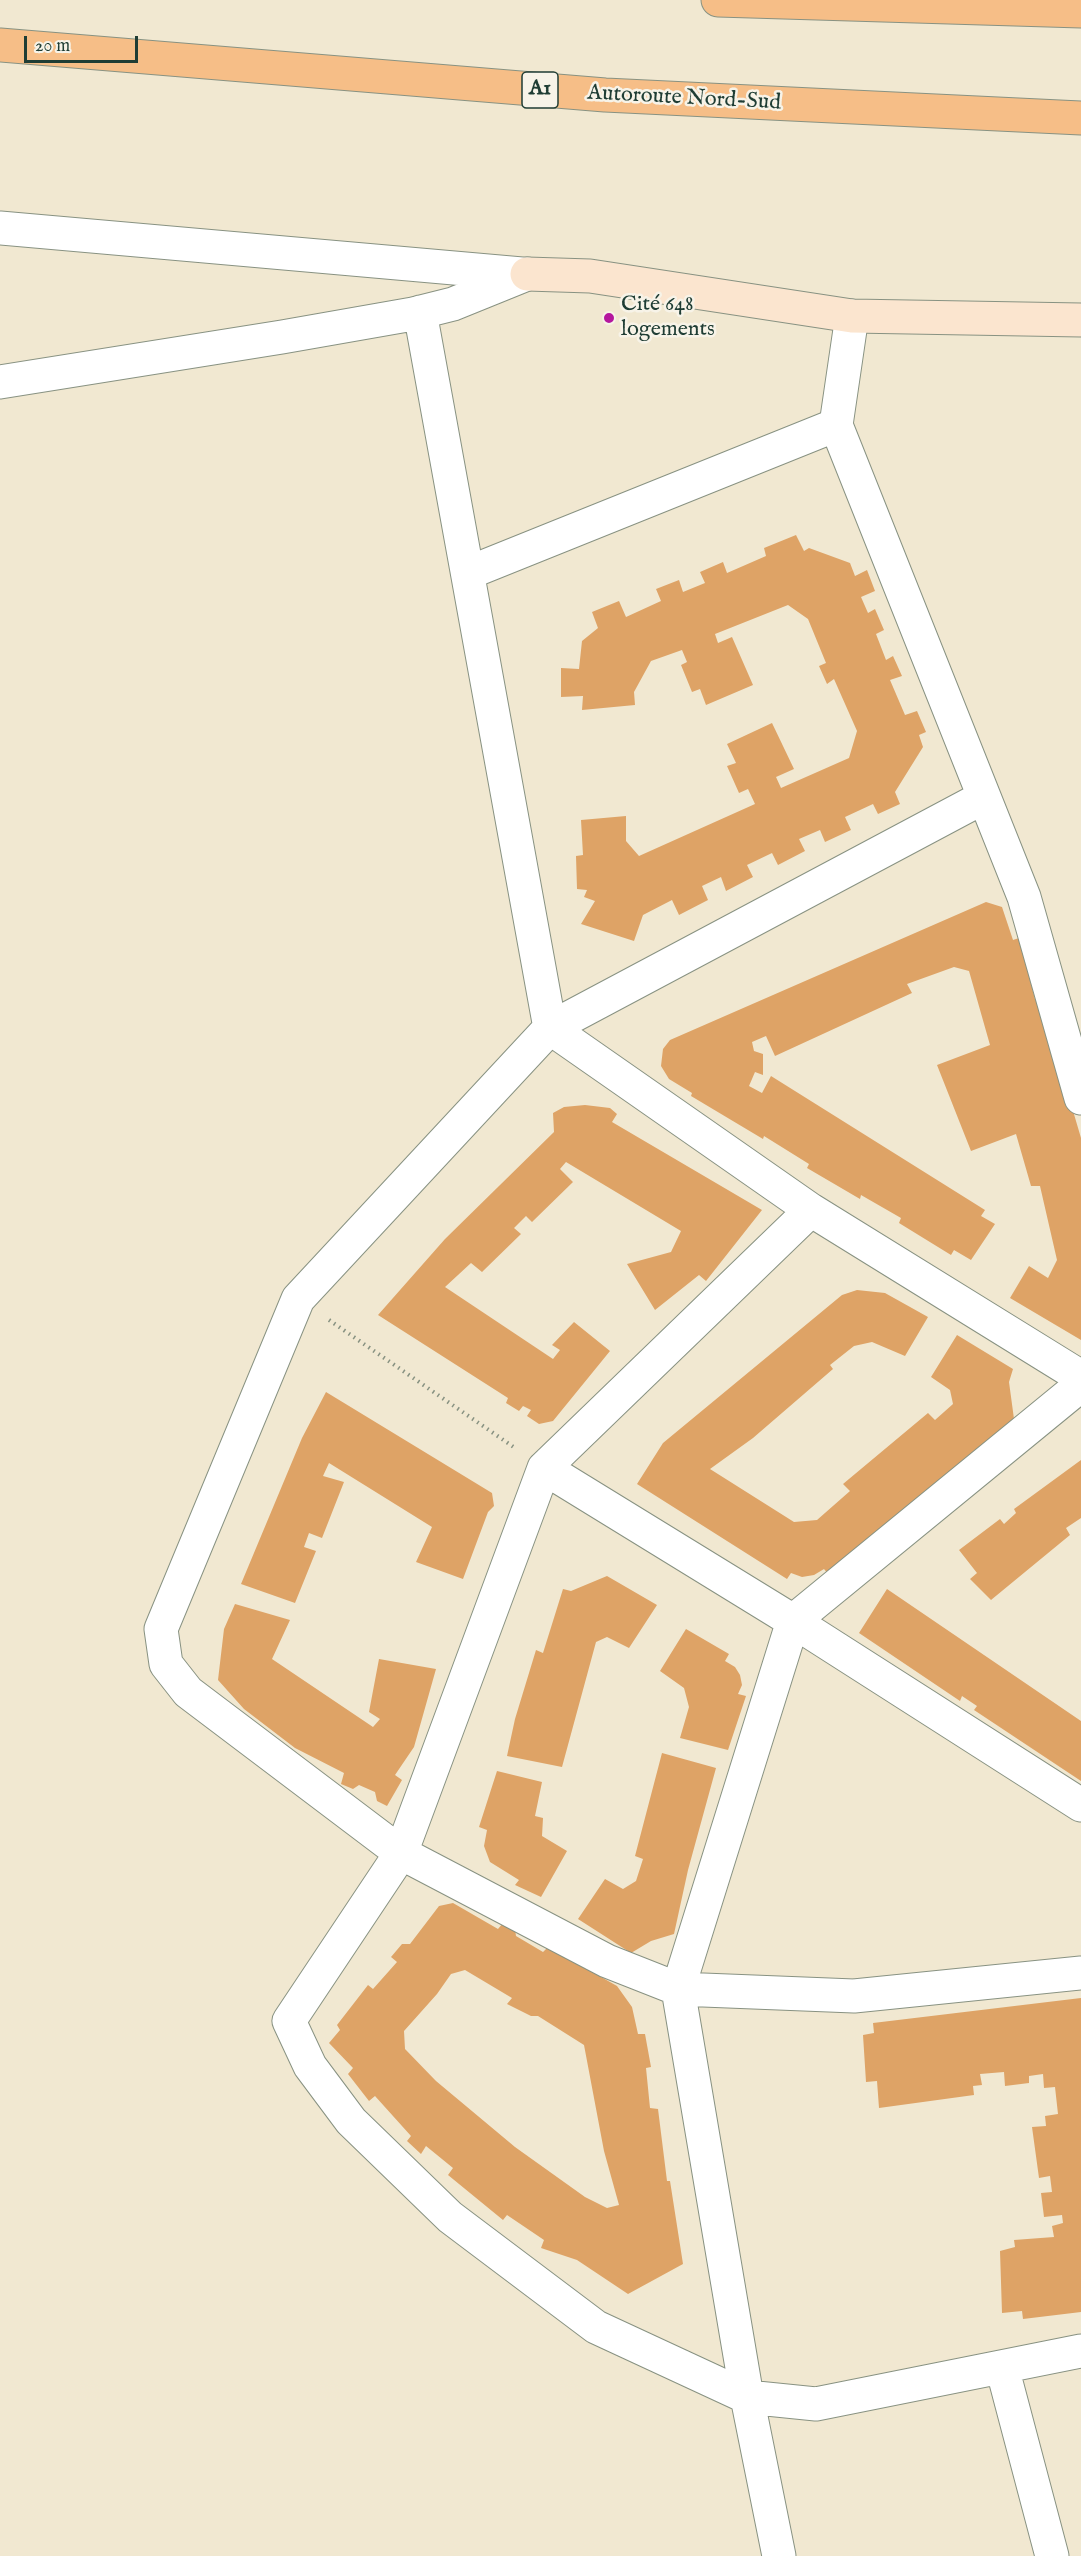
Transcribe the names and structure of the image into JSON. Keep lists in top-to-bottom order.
{
  "streets": {
    "highway": ["A1", "Autoroute Nord-Sud"]
  },
  "places": ["Cité 648 logements"],
  "scale_bar": "20 m"
}
